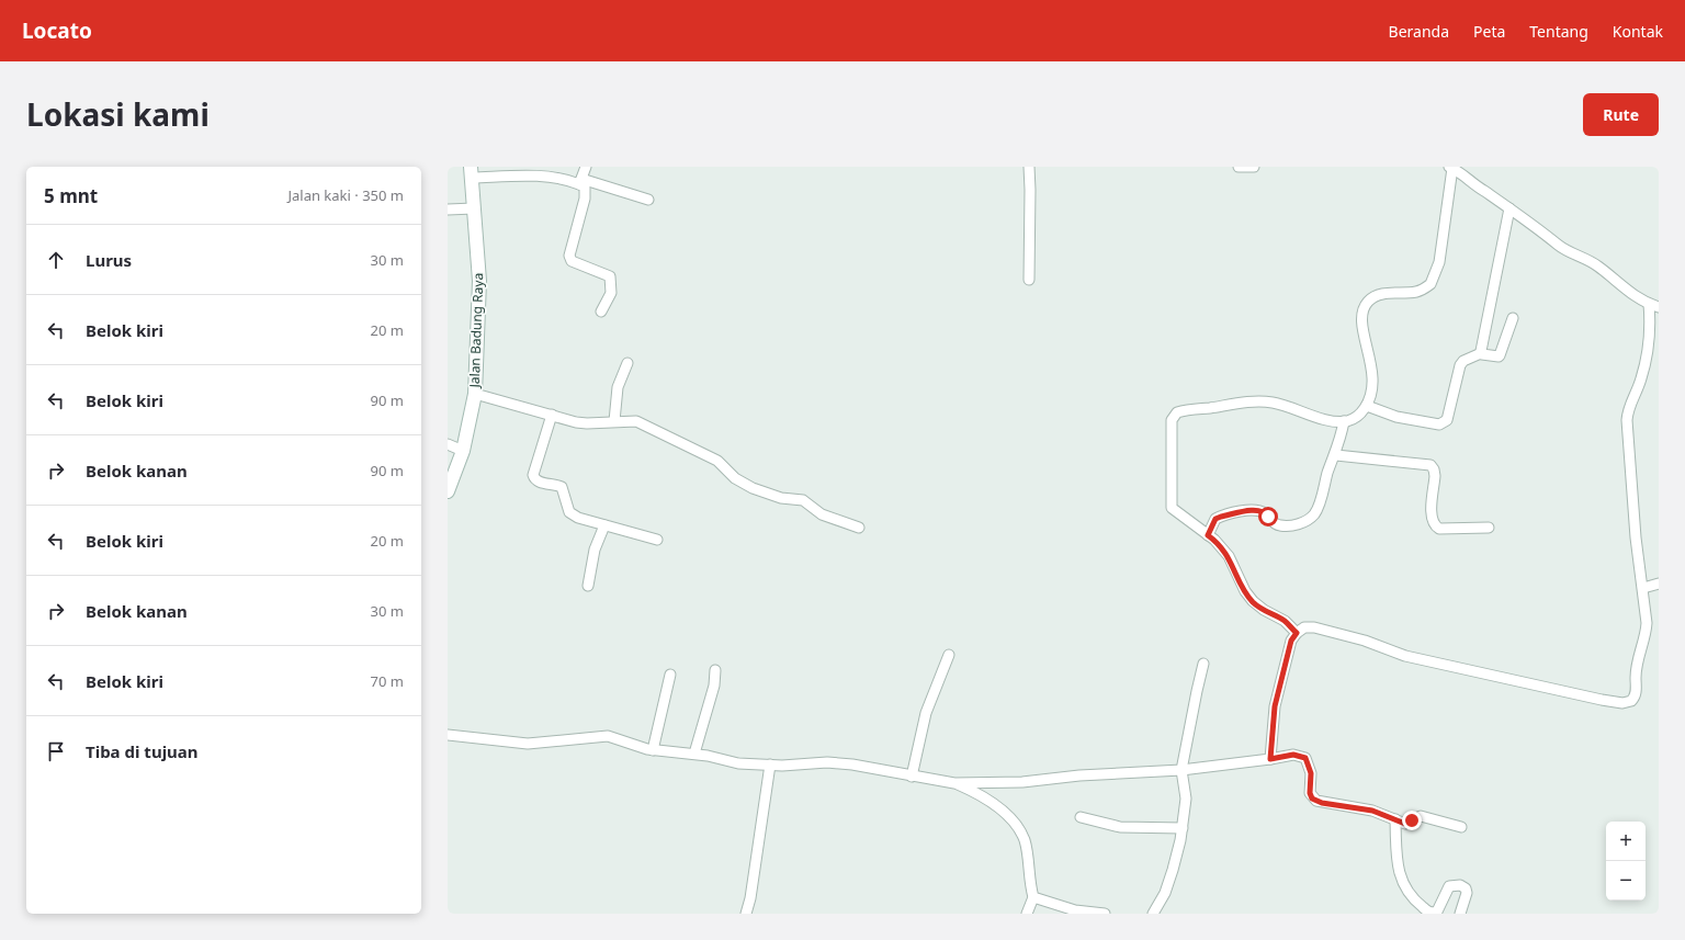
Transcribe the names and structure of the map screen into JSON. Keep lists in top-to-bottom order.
{
  "streets": {
    "main road": ["Jalan Badung Raya"]
  },
  "page": {
    "header": "Locato",
    "nav": [
      "Beranda",
      "Peta",
      "Tentang",
      "Kontak"
    ],
    "title": "Lokasi kami",
    "buttons": "Rute",
    "heading": ["5 mnt", "Jalan kaki · 350 m"],
    "list": [
      ["Lurus", "30 m"],
      ["Belok kiri", "20 m"],
      ["Belok kiri", "90 m"],
      ["Belok kanan", "90 m"],
      ["Belok kiri", "20 m"],
      ["Belok kanan", "30 m"],
      ["Belok kiri", "70 m"],
      "Tiba di tujuan"
    ],
    "map_buttons": ["+", "−"]
  }
}
